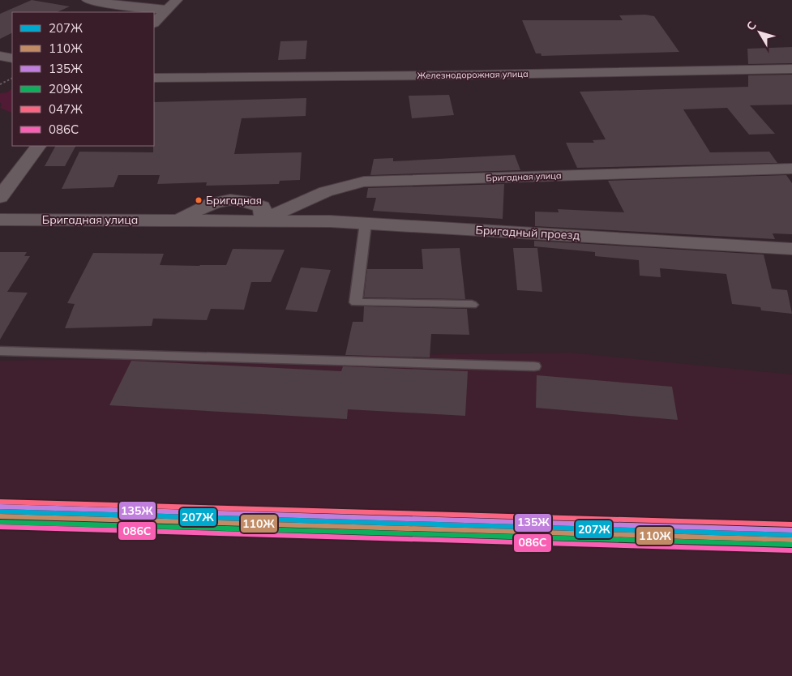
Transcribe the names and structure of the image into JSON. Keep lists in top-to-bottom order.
{
  "streets": {
    "street": ["Железнодорожная улица", "Бригадная улица", "Бригадный проезд"]
  },
  "crossings": [
    ["Бригадная улица", "Бригадный проезд"]
  ],
  "places": ["Бригадная"],
  "lines": [
    "transit line 047Ж",
    "transit line 135Ж",
    "transit line 207Ж",
    "transit line 110Ж",
    "transit line 209Ж",
    "transit line 086С"
  ],
  "legend": [
    "207Ж",
    "110Ж",
    "135Ж",
    "209Ж",
    "047Ж",
    "086С"
  ],
  "north": "top left"
}
